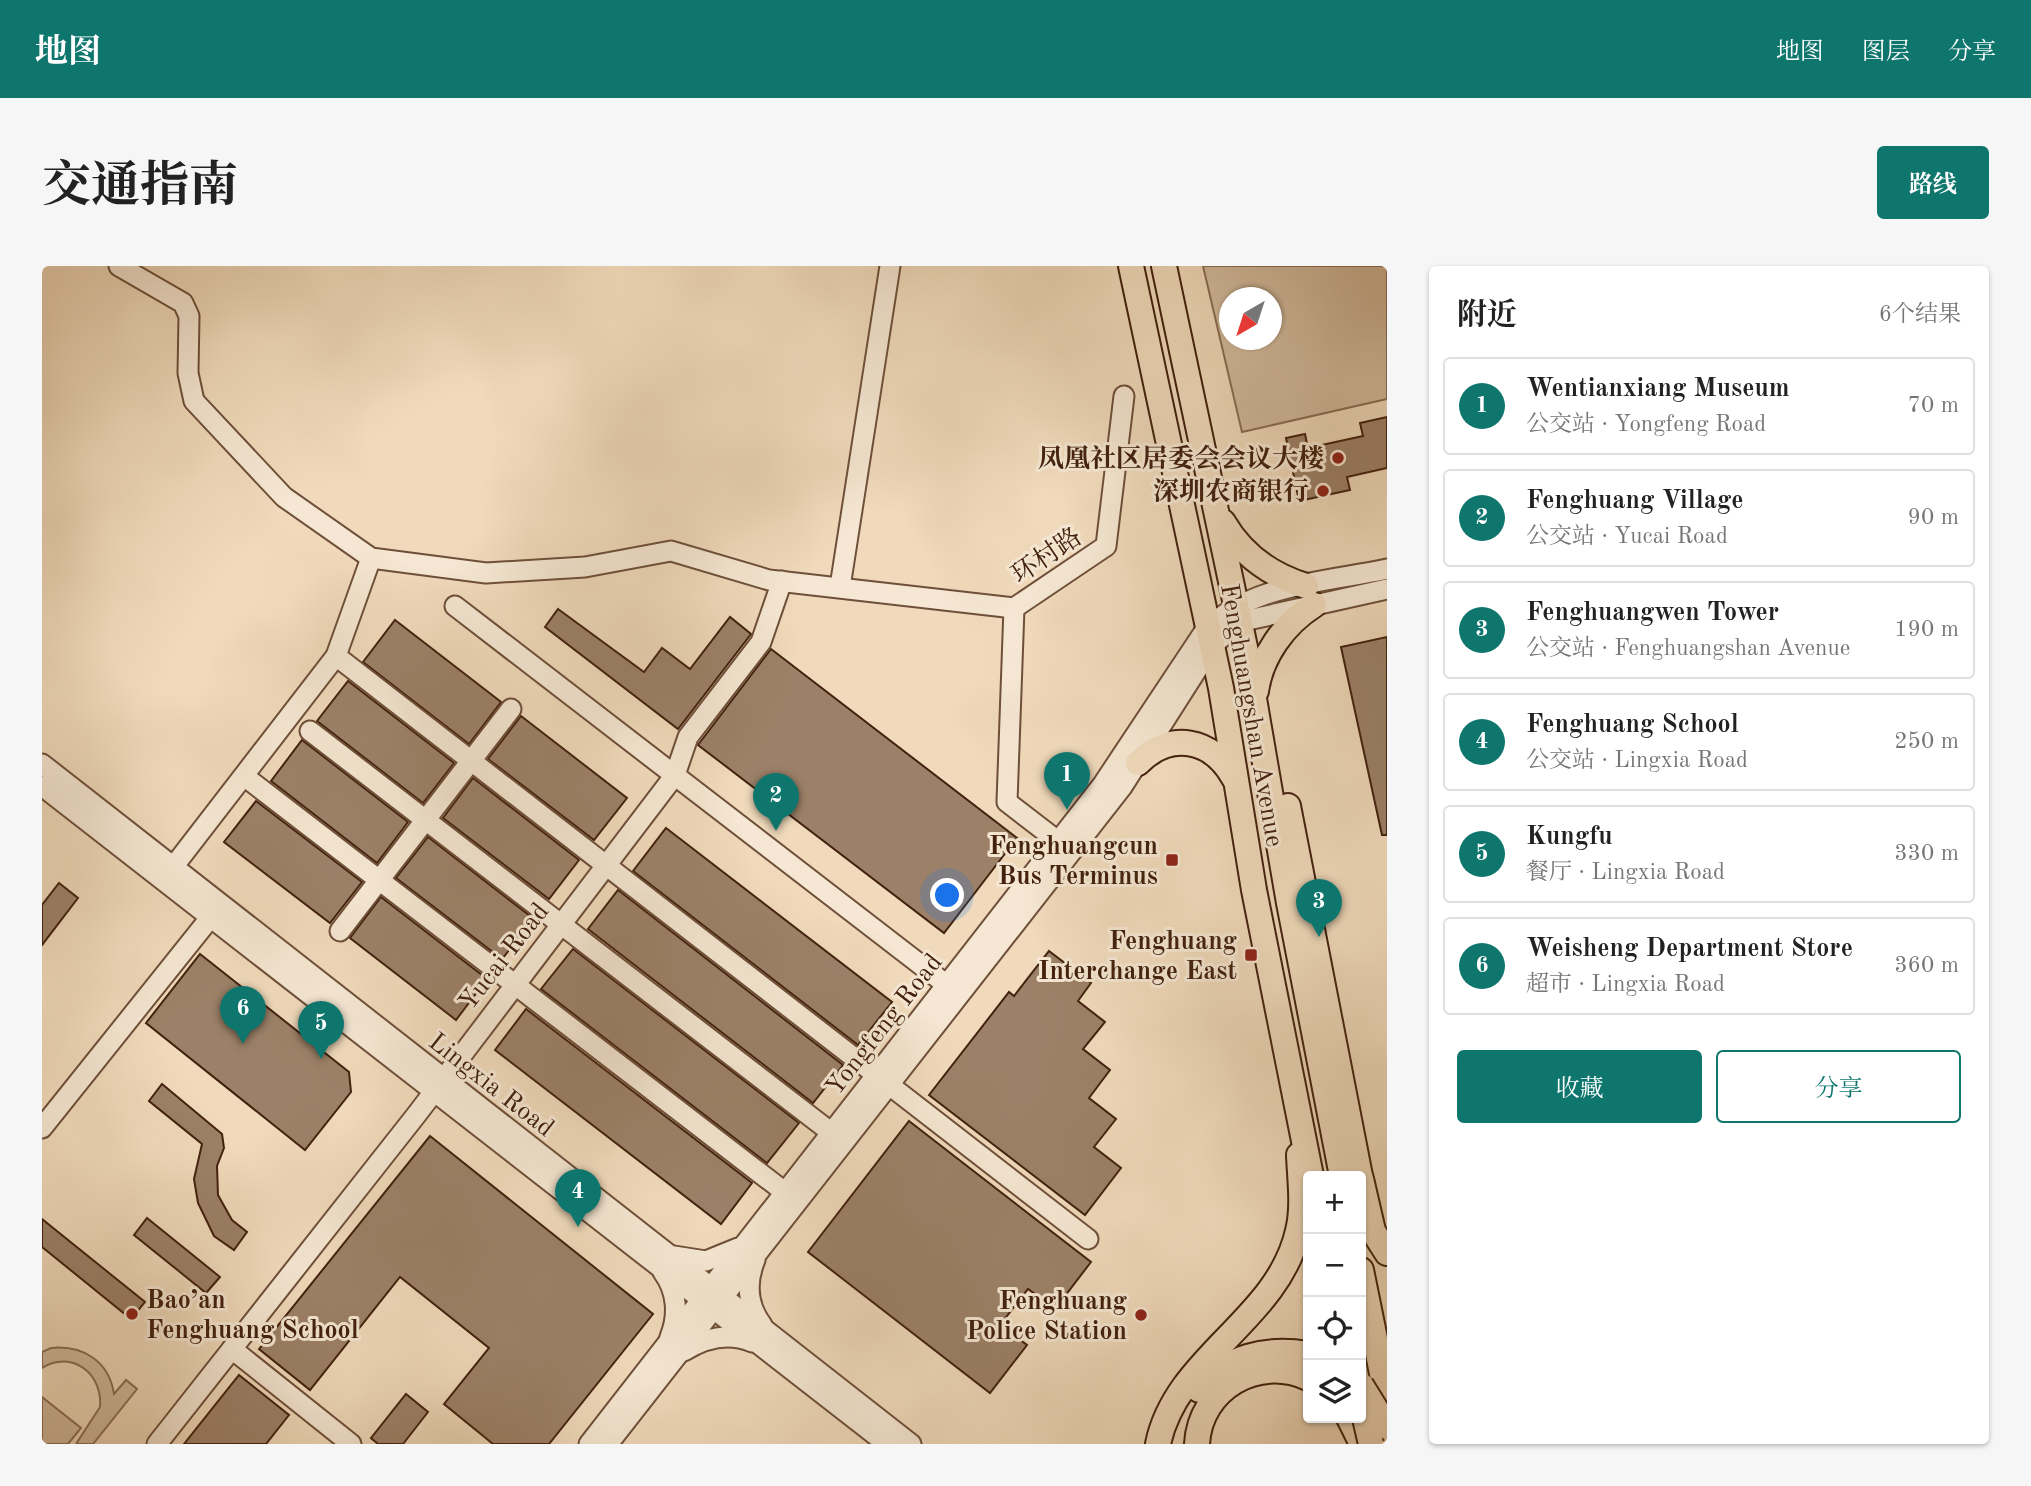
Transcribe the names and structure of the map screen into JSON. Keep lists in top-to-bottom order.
{
  "streets": {
    "main road": ["Fenghuangshan Avenue"],
    "street": [
      "环村路",
      "Yucai Road",
      "Yongfeng Road",
      "Lingxia Road"
    ]
  },
  "crossings": [
    ["环村路", "Yucai Road"],
    ["Fenghuangshan Avenue", "Yongfeng Road"],
    ["Yucai Road", "Lingxia Road"],
    ["Yongfeng Road", "Lingxia Road"]
  ],
  "places": {
    "other": [
      "凤凰社区居委会会议大楼",
      "深圳农商银行",
      "Bao’an Fenghuang School",
      "Fenghuang Police Station"
    ],
    "transit": ["Fenghuangcun Bus Terminus", "Fenghuang Interchange East"]
  },
  "north": "bottom left",
  "page": {
    "header": "地图",
    "nav": ["地图", "图层", "分享"],
    "title": "交通指南",
    "buttons": [
      "路线",
      ["收藏", "分享"]
    ],
    "heading": ["附近", "6个结果"],
    "list": [
      {
        "mark": "1",
        "name": "Wentianxiang Museum",
        "note": "公交站 · Yongfeng Road",
        "value": "70 m"
      },
      {
        "mark": "2",
        "name": "Fenghuang Village",
        "note": "公交站 · Yucai Road",
        "value": "90 m"
      },
      {
        "mark": "3",
        "name": "Fenghuangwen Tower",
        "note": "公交站 · Fenghuangshan Avenue",
        "value": "190 m"
      },
      {
        "mark": "4",
        "name": "Fenghuang School",
        "note": "公交站 · Lingxia Road",
        "value": "250 m"
      },
      {
        "mark": "5",
        "name": "Kungfu",
        "note": "餐厅 · Lingxia Road",
        "value": "330 m"
      },
      {
        "mark": "6",
        "name": "Weisheng Department Store",
        "note": "超市 · Lingxia Road",
        "value": "360 m"
      }
    ],
    "pins": [
      "1",
      "2",
      "3",
      "6",
      "5",
      "4"
    ],
    "map_buttons": ["+", "−"]
  }
}
